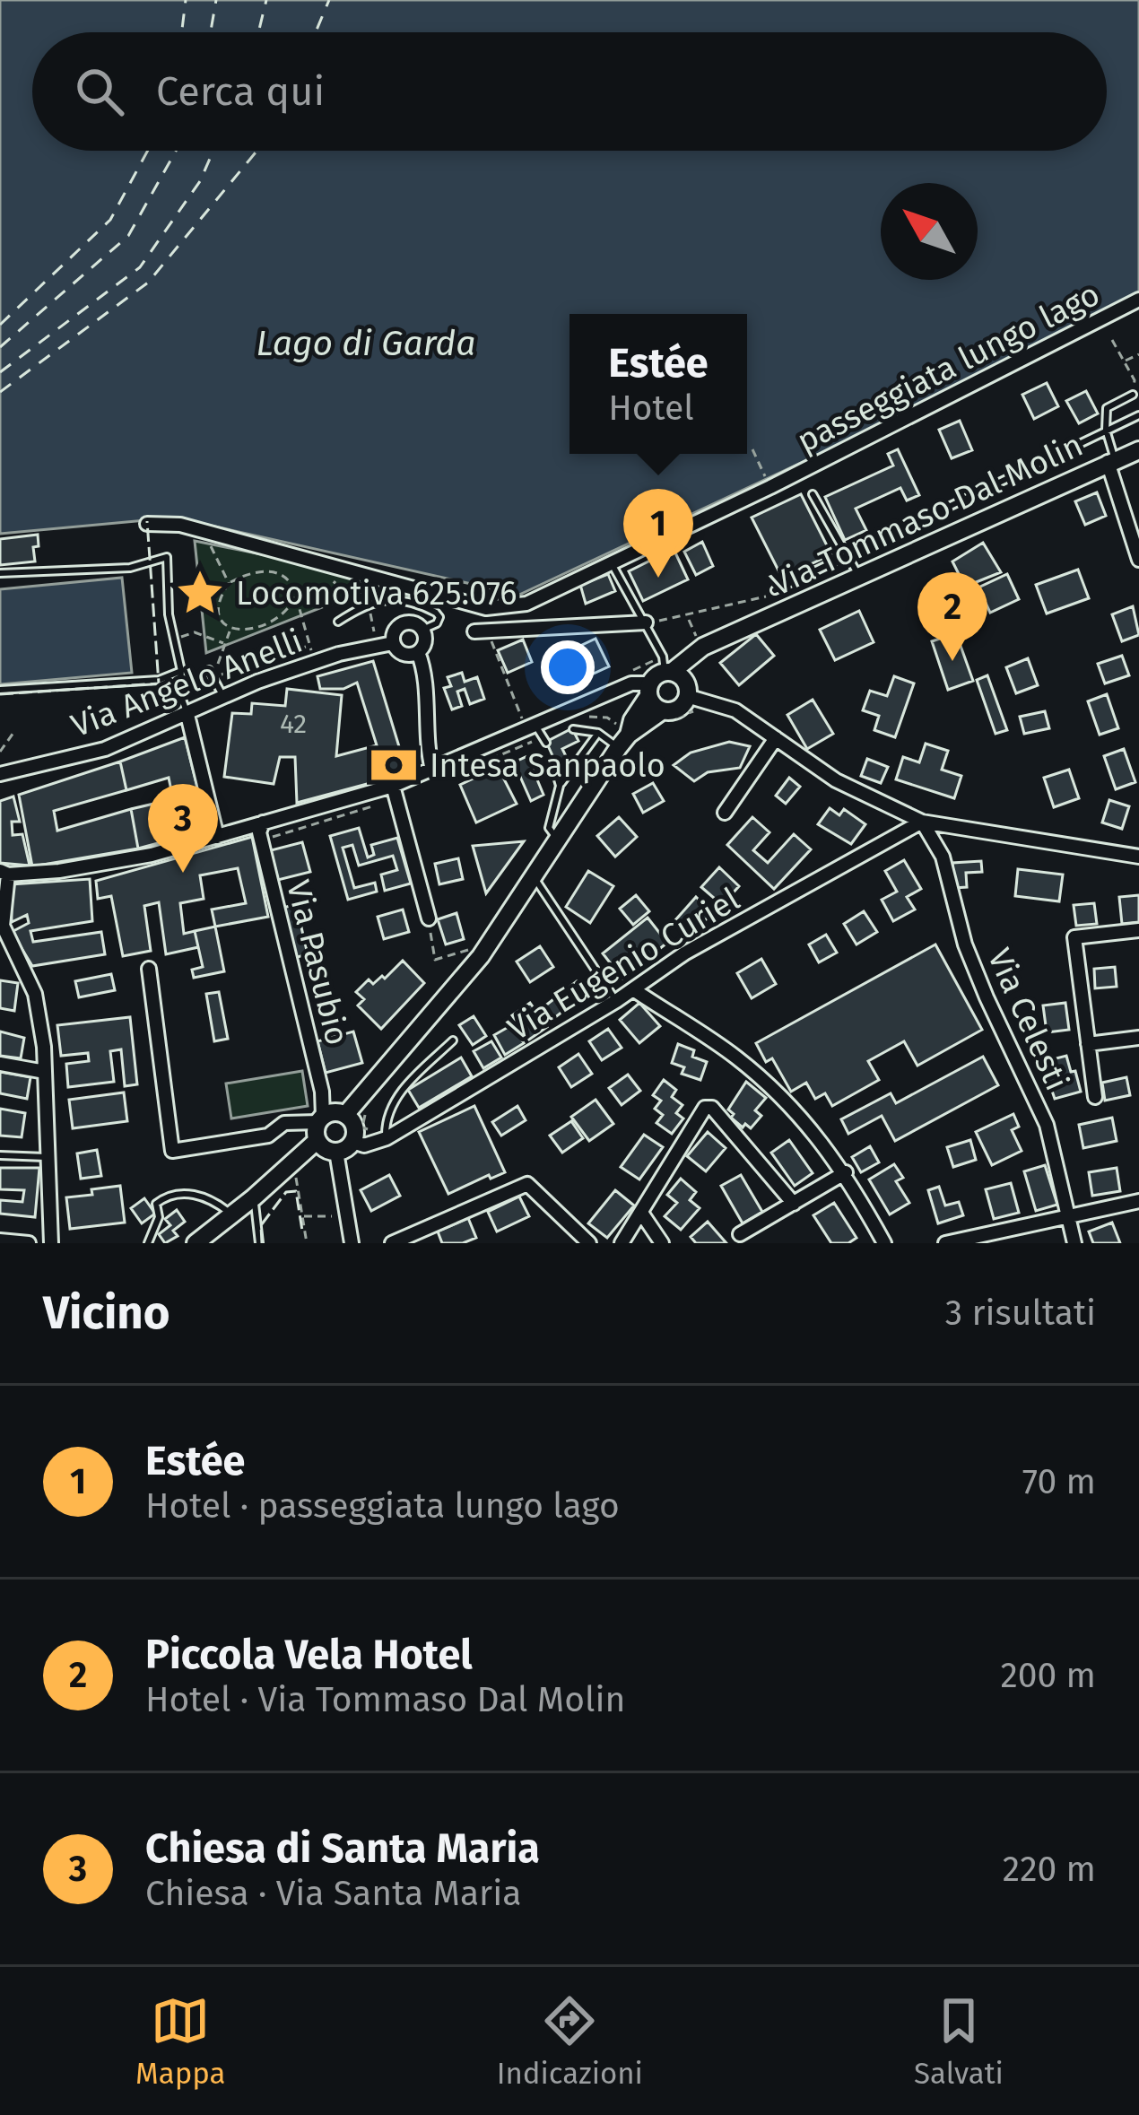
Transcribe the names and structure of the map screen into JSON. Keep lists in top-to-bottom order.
{
  "streets": {
    "main road": ["Via Tommaso Dal Molin"],
    "street": [
      "passeggiata lungo lago",
      "Via Angelo Anelli",
      "Via Pasubio",
      "Via Eugenio Curiel",
      "Via Celesti"
    ]
  },
  "crossings": [
    ["Via Pasubio", "Via Eugenio Curiel"],
    ["Via Eugenio Curiel", "Via Celesti"]
  ],
  "water": ["Lago di Garda"],
  "places": {
    "place": ["Locomotiva 625.076"],
    "bank": ["Intesa Sanpaolo"]
  },
  "house_numbers": ["42"],
  "north": "top left",
  "page": {
    "search": "Cerca qui",
    "popup": ["Estée", "Hotel"],
    "pins": ["1", "2", "3"],
    "heading": ["Vicino", "3 risultati"],
    "list": [
      {
        "mark": "1",
        "name": "Estée",
        "note": "Hotel · passeggiata lungo lago",
        "value": "70 m"
      },
      {
        "mark": "2",
        "name": "Piccola Vela Hotel",
        "note": "Hotel · Via Tommaso Dal Molin",
        "value": "200 m"
      },
      {
        "mark": "3",
        "name": "Chiesa di Santa Maria",
        "note": "Chiesa · Via Santa Maria",
        "value": "220 m"
      }
    ],
    "nav": ["Mappa", "Indicazioni", "Salvati"]
  }
}
